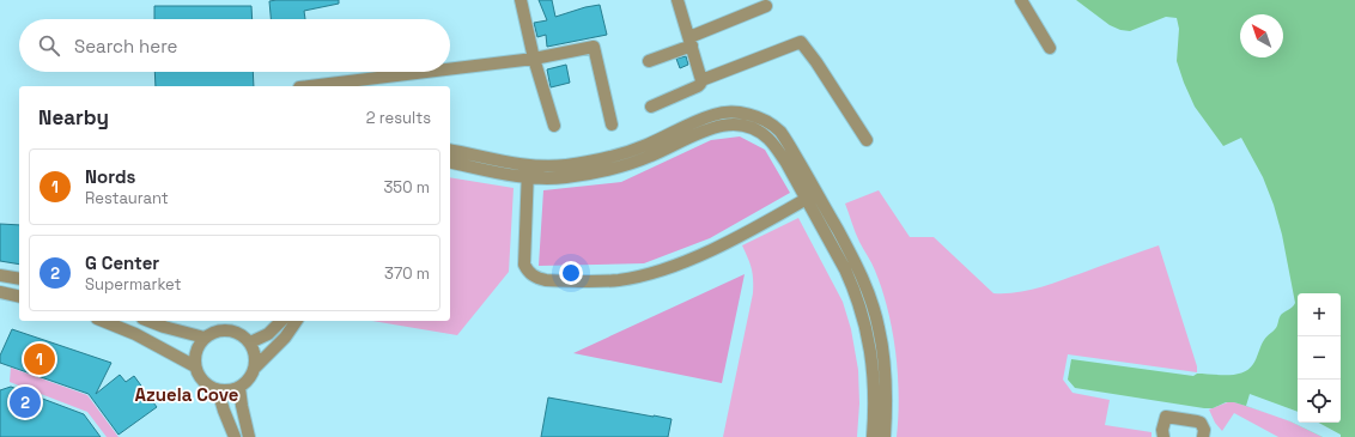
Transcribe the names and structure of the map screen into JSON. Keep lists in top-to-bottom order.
{
  "districts": ["Azuela Cove"],
  "north": "top left",
  "page": {
    "search": "Search here",
    "heading": ["Nearby", "2 results"],
    "list": [
      {
        "mark": "1",
        "name": "Nords",
        "note": "Restaurant",
        "value": "350 m"
      },
      {
        "mark": "2",
        "name": "G Center",
        "note": "Supermarket",
        "value": "370 m"
      }
    ],
    "map_buttons": ["+", "−"],
    "pins": ["1", "2"]
  }
}
